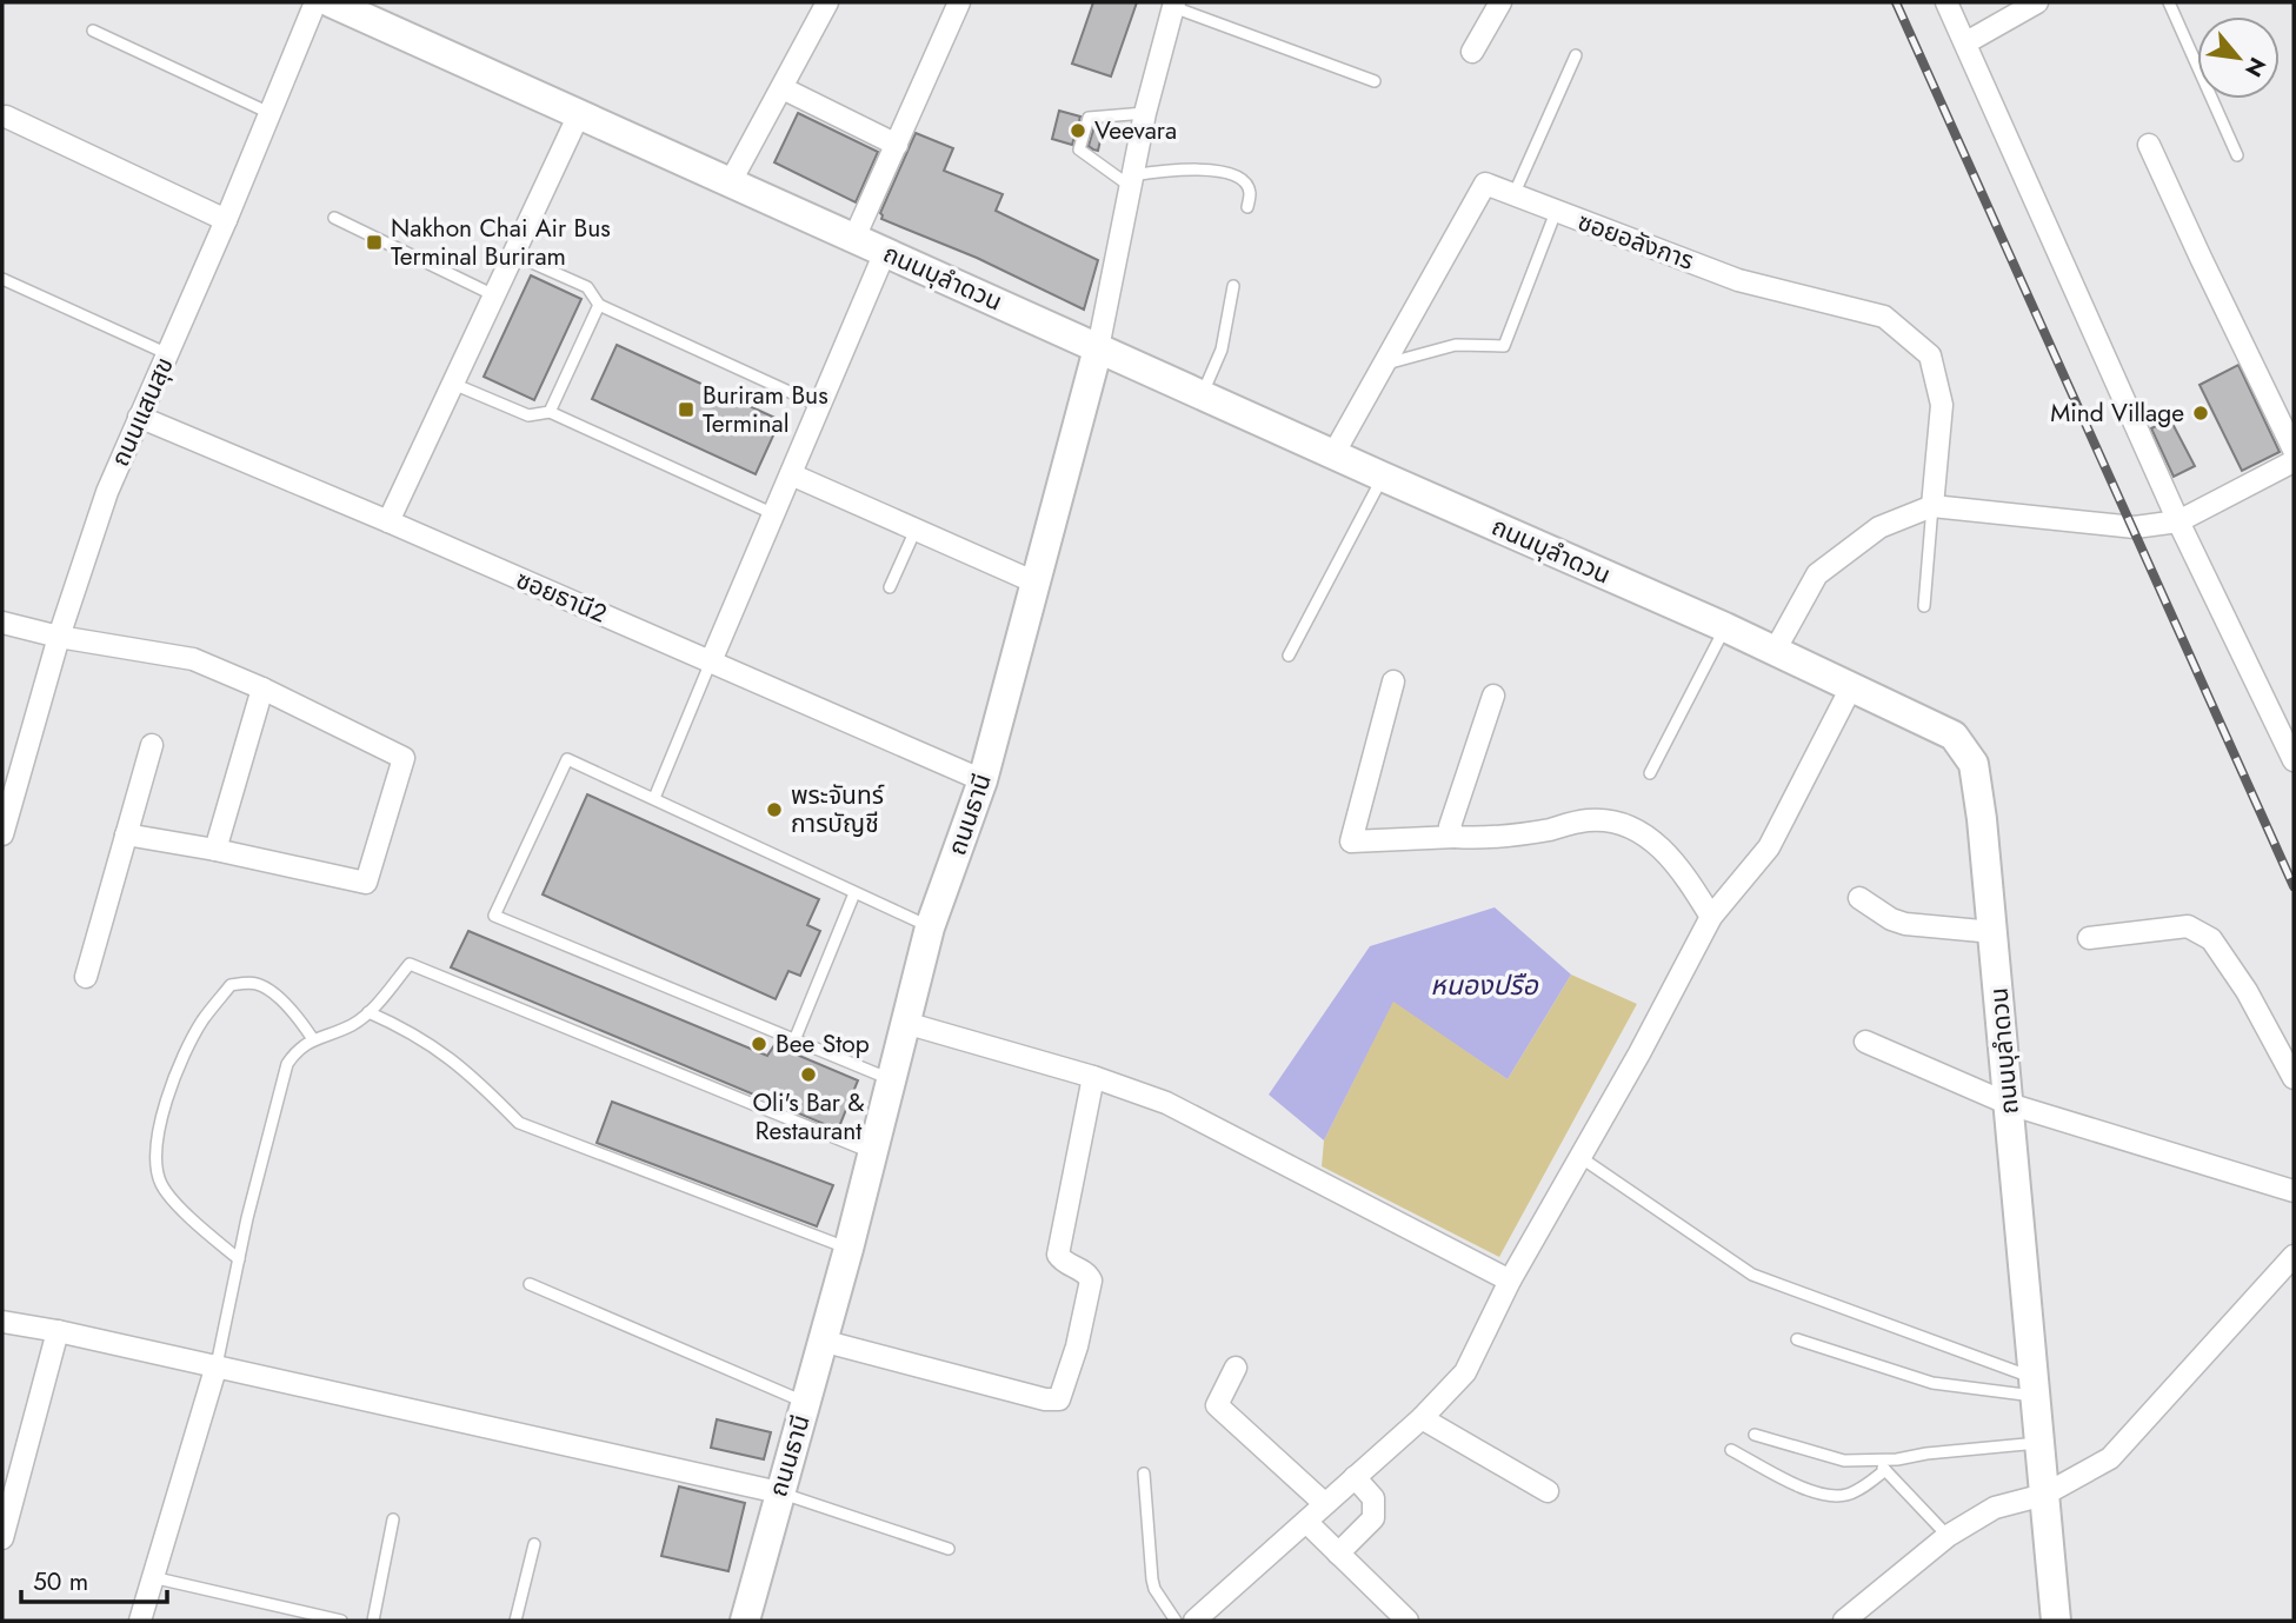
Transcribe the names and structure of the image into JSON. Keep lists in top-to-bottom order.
{
  "streets": {
    "street": [
      "ซอยอลังการ",
      "ถนนบุลำดวน",
      "ถนนแสนสุข",
      "ซอยธานี2",
      "ถนนธานี"
    ]
  },
  "crossings": [
    ["ซอยอลังการ", "ถนนบุลำดวน"],
    ["ถนนบุลำดวน", "ถนนธานี"],
    ["ถนนแสนสุข", "ซอยธานี2"],
    ["ซอยธานี2", "ถนนธานี"]
  ],
  "water": ["หนองปรือ"],
  "places": {
    "other": [
      "Veevara",
      "Mind Village",
      "พระจันทร์ การบัญชี",
      "Bee Stop",
      "Oli's Bar & Restaurant"
    ],
    "transit": ["Nakhon Chai Air Bus Terminal Buriram", "Buriram Bus Terminal"]
  },
  "scale_bar": "50 m",
  "north": "bottom right"
}
